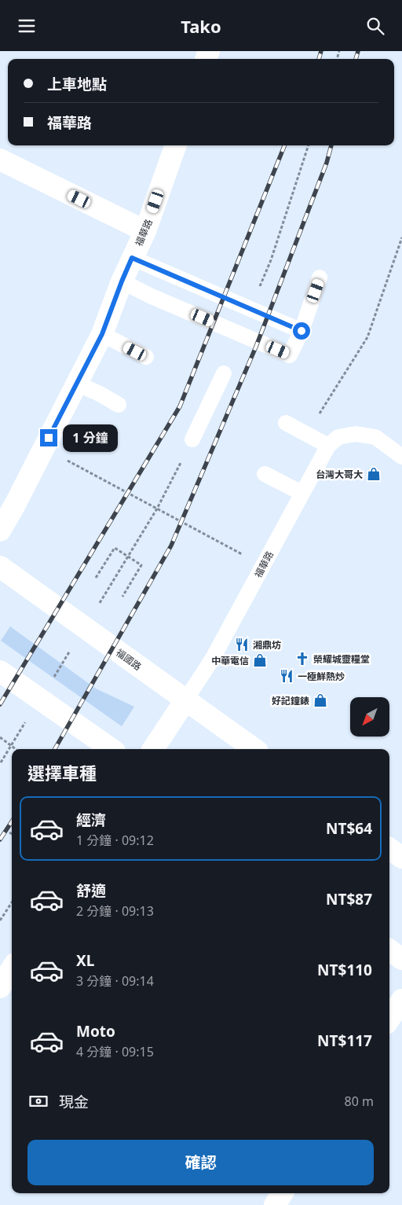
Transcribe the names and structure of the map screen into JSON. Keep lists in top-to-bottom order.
{
  "streets": {
    "street": ["福華路", "福國路"]
  },
  "crossings": [
    ["福華路", "福國路"]
  ],
  "places": {
    "shop": ["台灣大哥大", "中華電信", "好記鐘錶"],
    "restaurant": ["湘鼎坊", "一極鮮熱炒"],
    "church": ["榮耀城靈糧堂"]
  },
  "north": "bottom left",
  "page": {
    "header": "Tako",
    "banner": ["上車地點", "福華路"],
    "bubble": "1 分鐘",
    "heading": "選擇車種",
    "list": [
      {
        "name": "經濟",
        "note": "1 分鐘 · 09:12",
        "value": "NT$64"
      },
      {
        "name": "舒適",
        "note": "2 分鐘 · 09:13",
        "value": "NT$87"
      },
      {
        "name": "XL",
        "note": "3 分鐘 · 09:14",
        "value": "NT$110"
      },
      {
        "name": "Moto",
        "note": "4 分鐘 · 09:15",
        "value": "NT$117"
      }
    ],
    "pay": ["現金", "80 m"],
    "buttons": "確認"
  }
}
